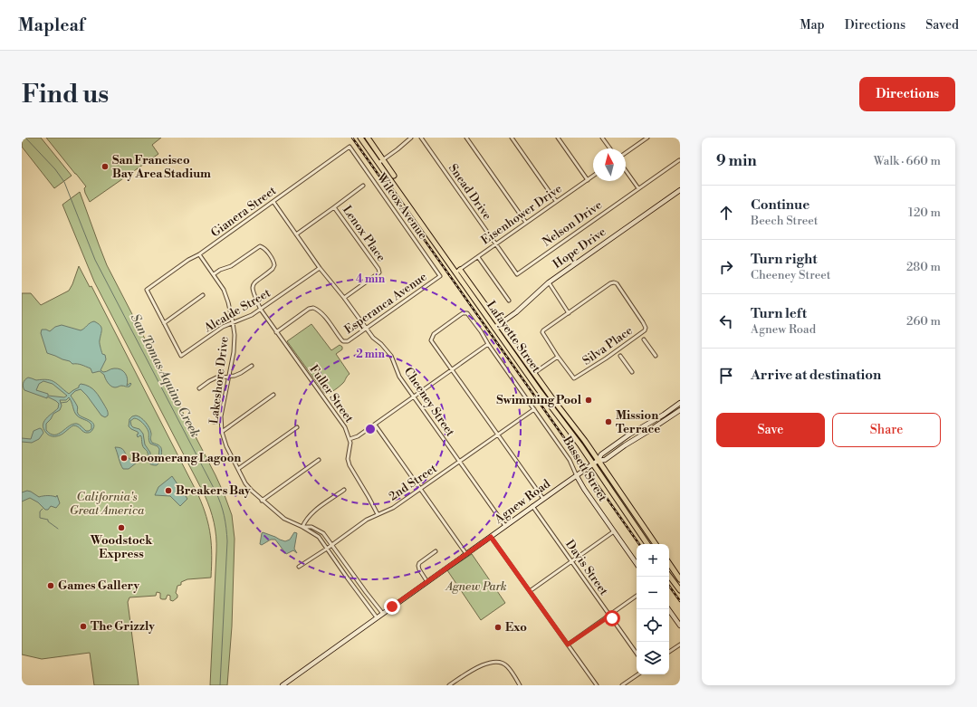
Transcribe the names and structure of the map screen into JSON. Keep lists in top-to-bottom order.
{
  "streets": {
    "main road": ["Lafayette Street"],
    "street": [
      "Snead Drive",
      "Wilcox Avenue",
      "Gianera Street",
      "Eisenhower Drive",
      "Nelson Drive",
      "Lenox Place",
      "Hope Drive",
      "Esperanca Avenue",
      "Alcalde Street",
      "Silva Place",
      "Lakeshore Drive",
      "Fuller Street",
      "Cheeney Street",
      "Bassett Street",
      "2nd Street",
      "Agnew Road",
      "Davis Street"
    ]
  },
  "crossings": [
    ["Snead Drive", "Eisenhower Drive"],
    ["Snead Drive", "Nelson Drive"],
    ["Wilcox Avenue", "Gianera Street"],
    ["Wilcox Avenue", "Esperanca Avenue"],
    ["Gianera Street", "Alcalde Street"],
    ["Gianera Street", "Lakeshore Drive"],
    ["Gianera Street", "Cheeney Street"],
    ["Eisenhower Drive", "Lafayette Street"],
    ["Lenox Place", "Cheeney Street"],
    ["Hope Drive", "Lafayette Street"],
    ["Esperanca Avenue", "Fuller Street"],
    ["Esperanca Avenue", "Cheeney Street"],
    ["Alcalde Street", "Lakeshore Drive"],
    ["Alcalde Street", "Fuller Street"],
    ["Alcalde Street", "Cheeney Street"],
    ["Lafayette Street", "Agnew Road"],
    ["Lakeshore Drive", "Fuller Street"],
    ["Lakeshore Drive", "2nd Street"],
    ["Lakeshore Drive", "Agnew Road"],
    ["Fuller Street", "2nd Street"],
    ["Cheeney Street", "2nd Street"],
    ["Cheeney Street", "Agnew Road"],
    ["Bassett Street", "2nd Street"],
    ["Bassett Street", "Agnew Road"],
    ["Agnew Road", "Davis Street"]
  ],
  "water": ["San Tomas Aquino Creek"],
  "parks": ["California's Great America", "Agnew Park"],
  "places": [
    "San Francisco Bay Area Stadium",
    "Swimming Pool",
    "Mission Terrace",
    "Boomerang Lagoon",
    "Breakers Bay",
    "Woodstock Express",
    "Games Gallery",
    "The Grizzly",
    "Exo"
  ],
  "north": "top",
  "page": {
    "header": "Mapleaf",
    "nav": ["Map", "Directions", "Saved"],
    "buttons": [
      "Directions",
      ["Save", "Share"]
    ],
    "title": "Find us",
    "heading": ["9 min", "Walk · 660 m"],
    "list": [
      ["Continue", "Beech Street", "120 m"],
      ["Turn right", "Cheeney Street", "280 m"],
      ["Turn left", "Agnew Road", "260 m"],
      "Arrive at destination"
    ],
    "map_buttons": ["+", "−"]
  },
  "rings": ["4 min", "2 min"]
}
